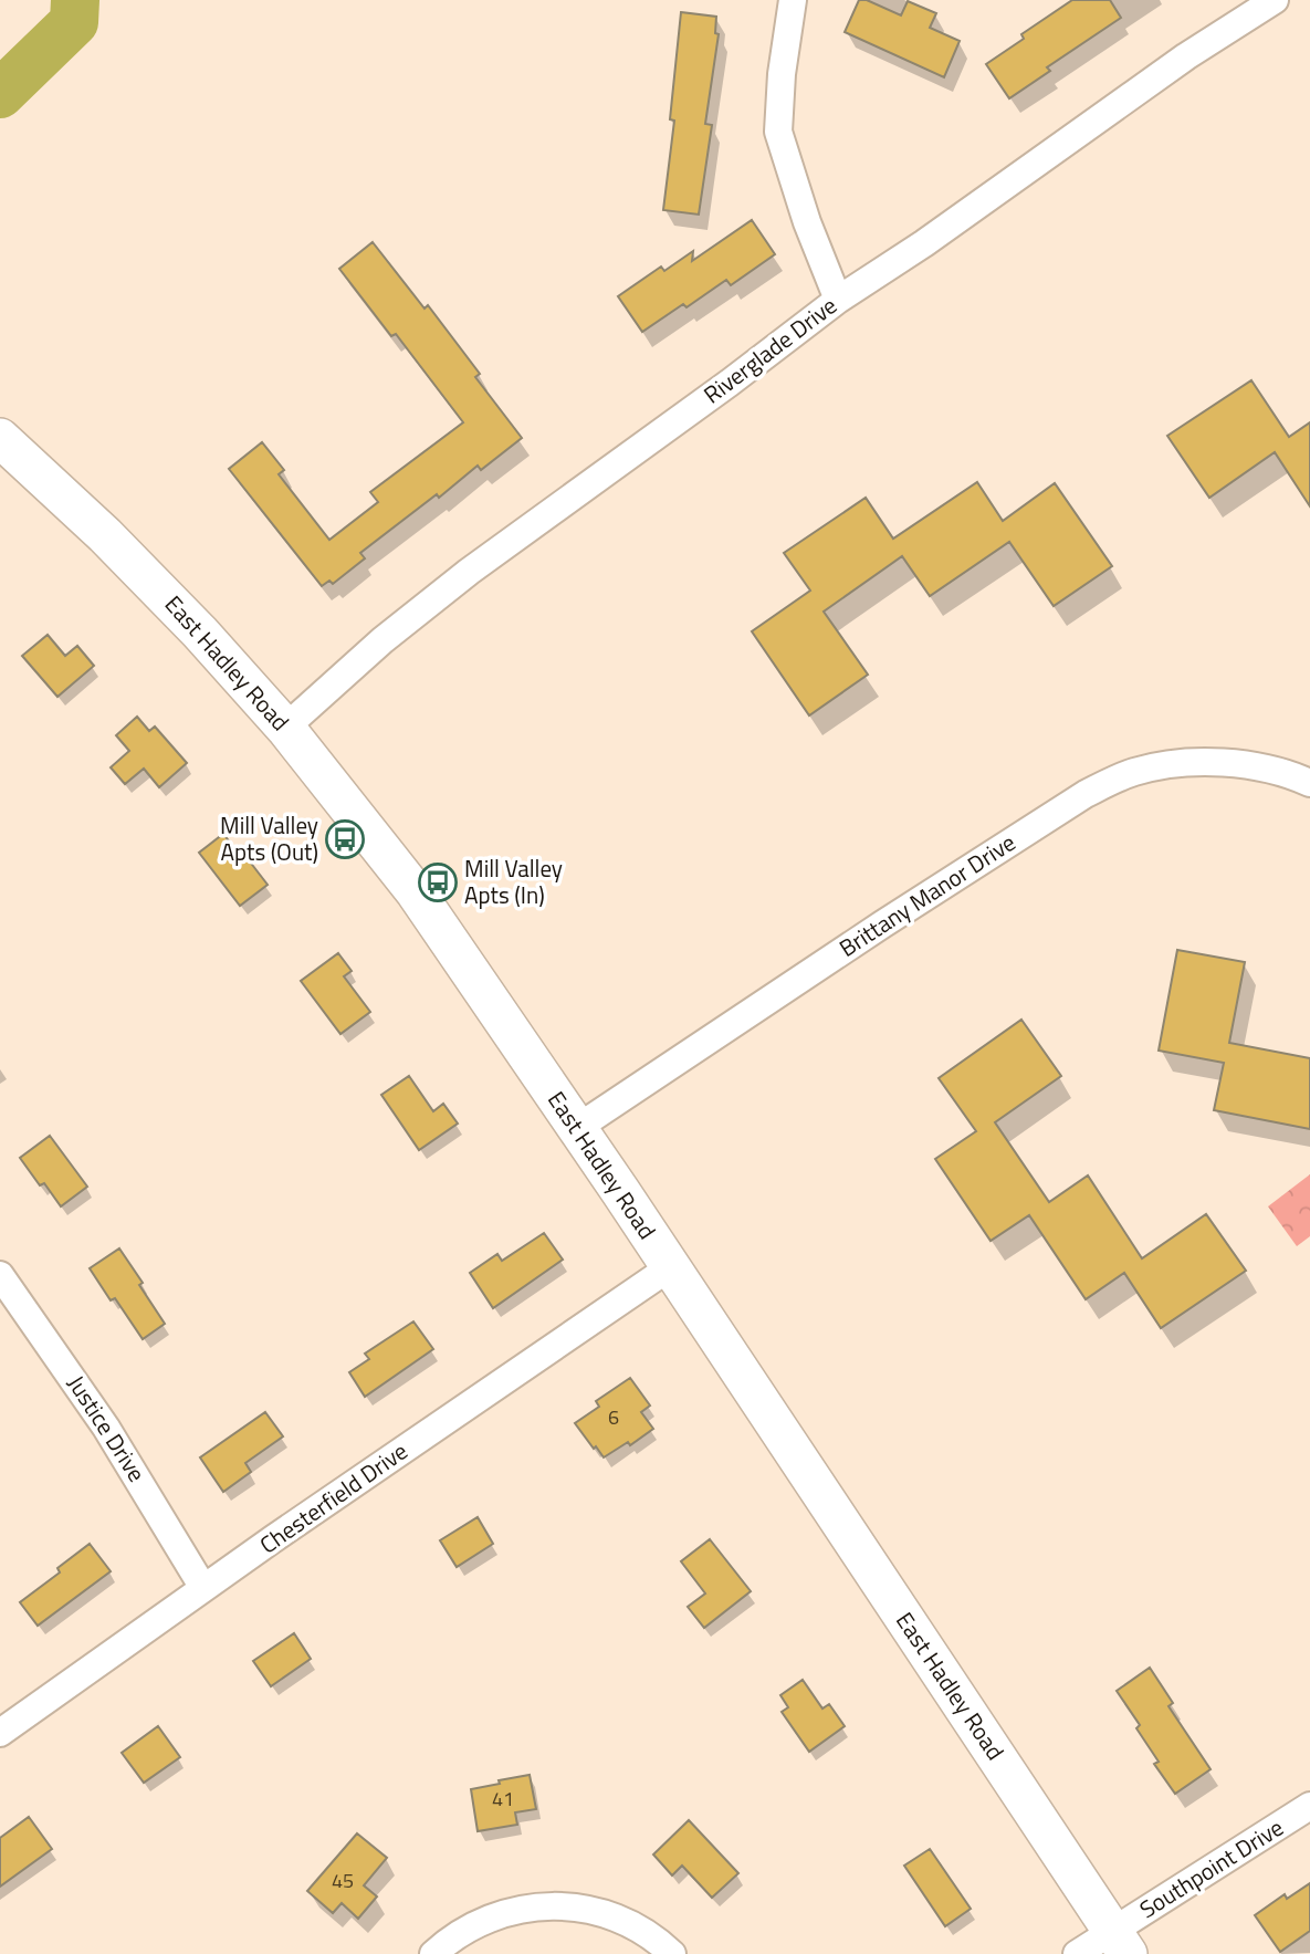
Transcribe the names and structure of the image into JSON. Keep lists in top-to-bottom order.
{
  "streets": {
    "street": [
      "Riverglade Drive",
      "East Hadley Road",
      "Brittany Manor Drive",
      "Justice Drive",
      "Chesterfield Drive",
      "Southpoint Drive"
    ]
  },
  "crossings": [
    ["Riverglade Drive", "East Hadley Road"],
    ["East Hadley Road", "Brittany Manor Drive"],
    ["East Hadley Road", "Chesterfield Drive"],
    ["East Hadley Road", "Southpoint Drive"],
    ["Justice Drive", "Chesterfield Drive"]
  ],
  "places": {
    "bus stop": ["Mill Valley Apts (Out)", "Mill Valley Apts (In)"]
  },
  "house_numbers": ["6", "41", "45"]
}
